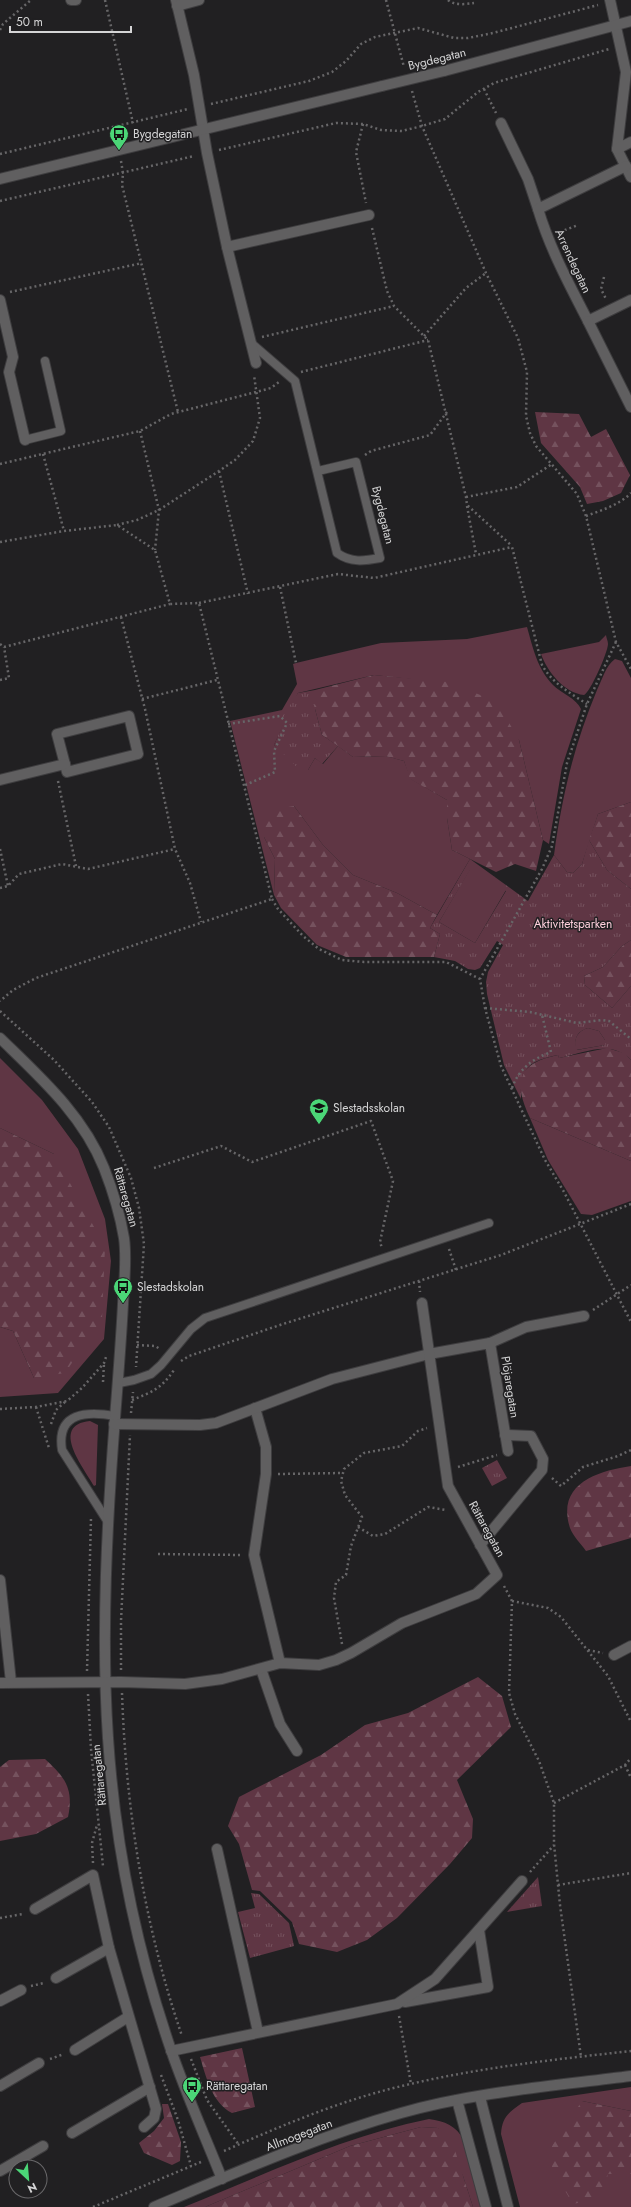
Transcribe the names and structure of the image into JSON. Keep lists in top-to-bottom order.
{
  "streets": {
    "street": [
      "Bygdegatan",
      "Arrendegatan",
      "Rättaregatan",
      "Plöjaregatan",
      "Allmogegatan"
    ]
  },
  "crossings": [
    ["Rättaregatan", "Plöjaregatan"],
    ["Rättaregatan", "Allmogegatan"]
  ],
  "parks": ["Aktivitetsparken"],
  "places": {
    "bus stop": ["Bygdegatan", "Slestadskolan", "Rättaregatan"],
    "school or university": ["Slestadsskolan"]
  },
  "scale_bar": "50 m",
  "north": "bottom right"
}
